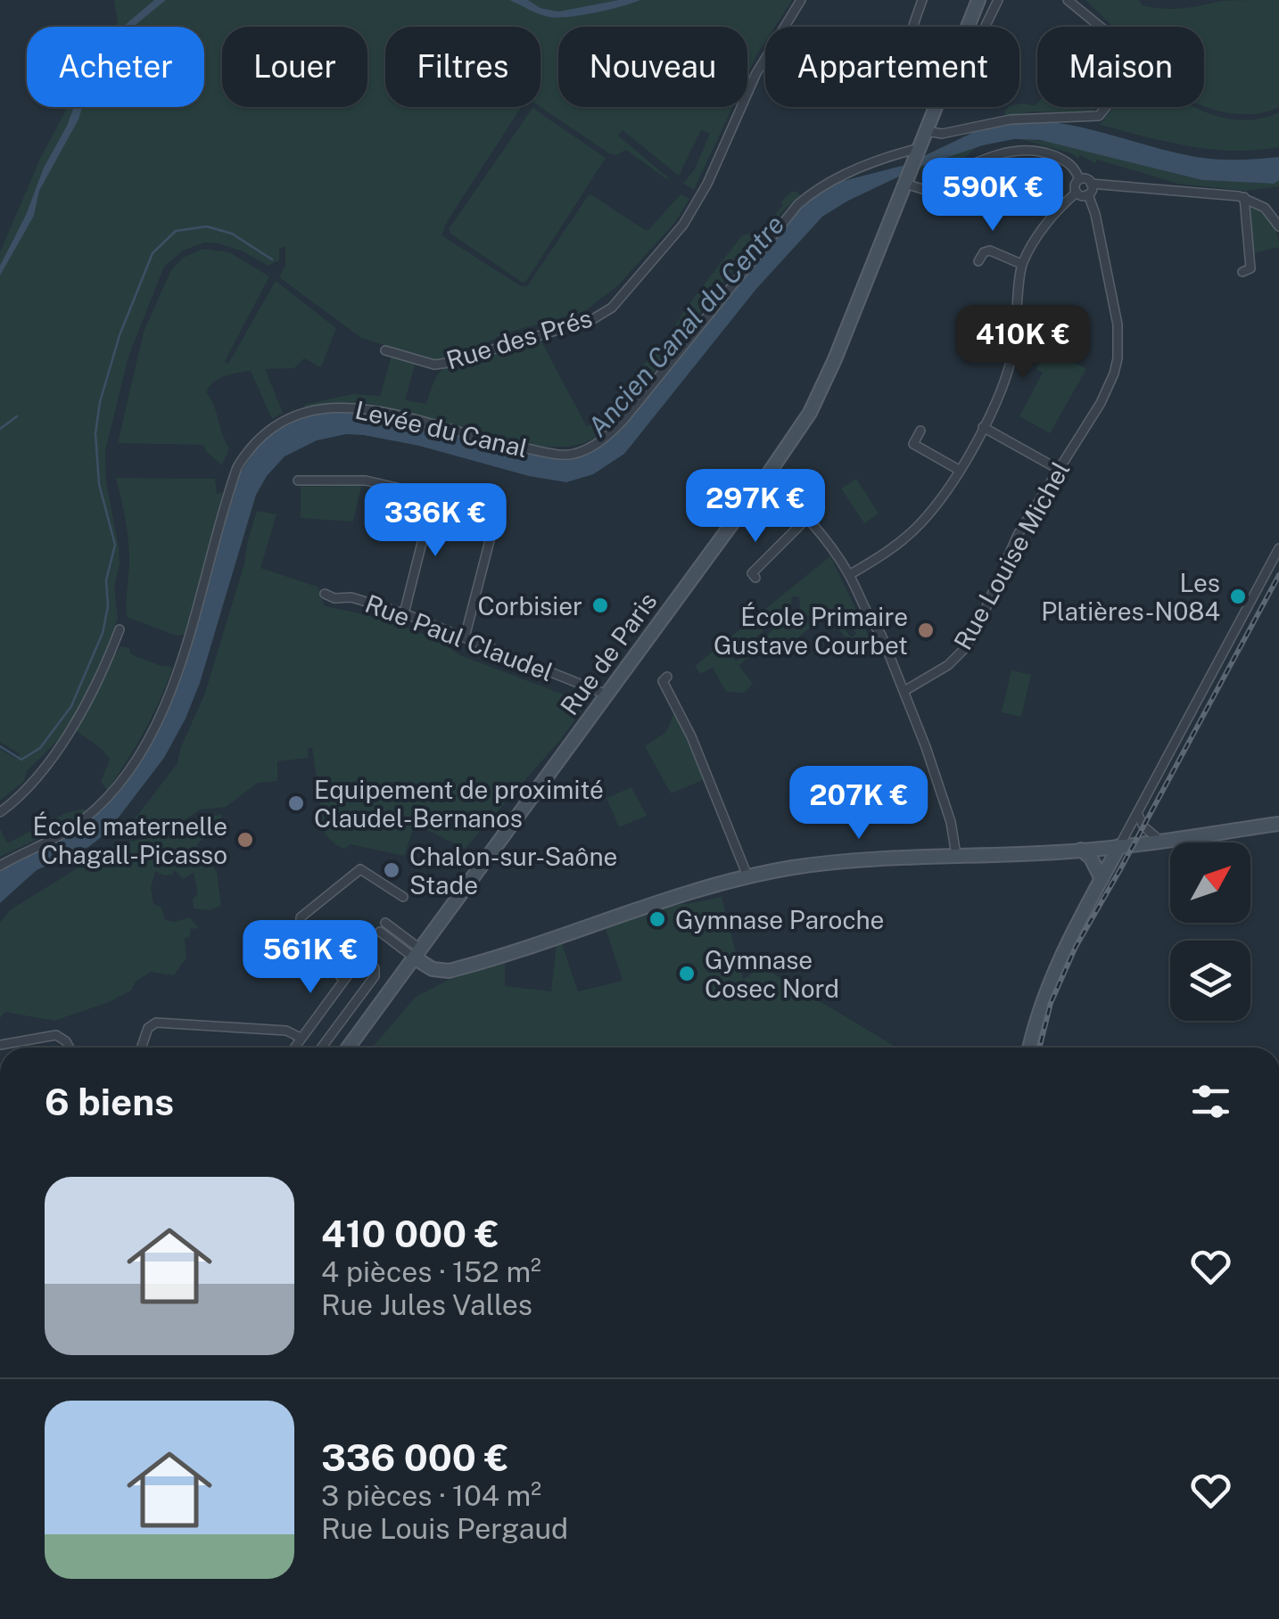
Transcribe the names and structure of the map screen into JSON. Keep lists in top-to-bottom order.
{
  "streets": {
    "main road": ["Rue de Paris"],
    "street": [
      "Rue des Prés",
      "Levée du Canal",
      "Rue Louise Michel",
      "Rue Paul Claudel"
    ]
  },
  "crossings": [
    ["Levée du Canal", "Rue de Paris"],
    ["Rue Paul Claudel", "Rue de Paris"]
  ],
  "water": ["Ancien Canal du Centre"],
  "places": [
    "Les Platières-N084",
    "Corbisier",
    "École Primaire Gustave Courbet",
    "Equipement de proximité Claudel-Bernanos",
    "École maternelle Chagall-Picasso",
    "Chalon-sur-Saône Stade",
    "Gymnase Paroche",
    "Gymnase Cosec Nord"
  ],
  "north": "top right",
  "page": {
    "chip": [
      "Acheter",
      "Louer",
      "Filtres",
      "Nouveau",
      "Appartement",
      "Maison"
    ],
    "price": [
      "590K €",
      "410K €",
      "297K €",
      "336K €",
      "207K €",
      "561K €"
    ],
    "heading": "6 biens",
    "list": [
      {
        "name": "410 000 €",
        "note": "4 pièces · 152 m² · Rue Jules Valles"
      },
      {
        "name": "336 000 €",
        "note": "3 pièces · 104 m² · Rue Louis Pergaud"
      }
    ]
  }
}
